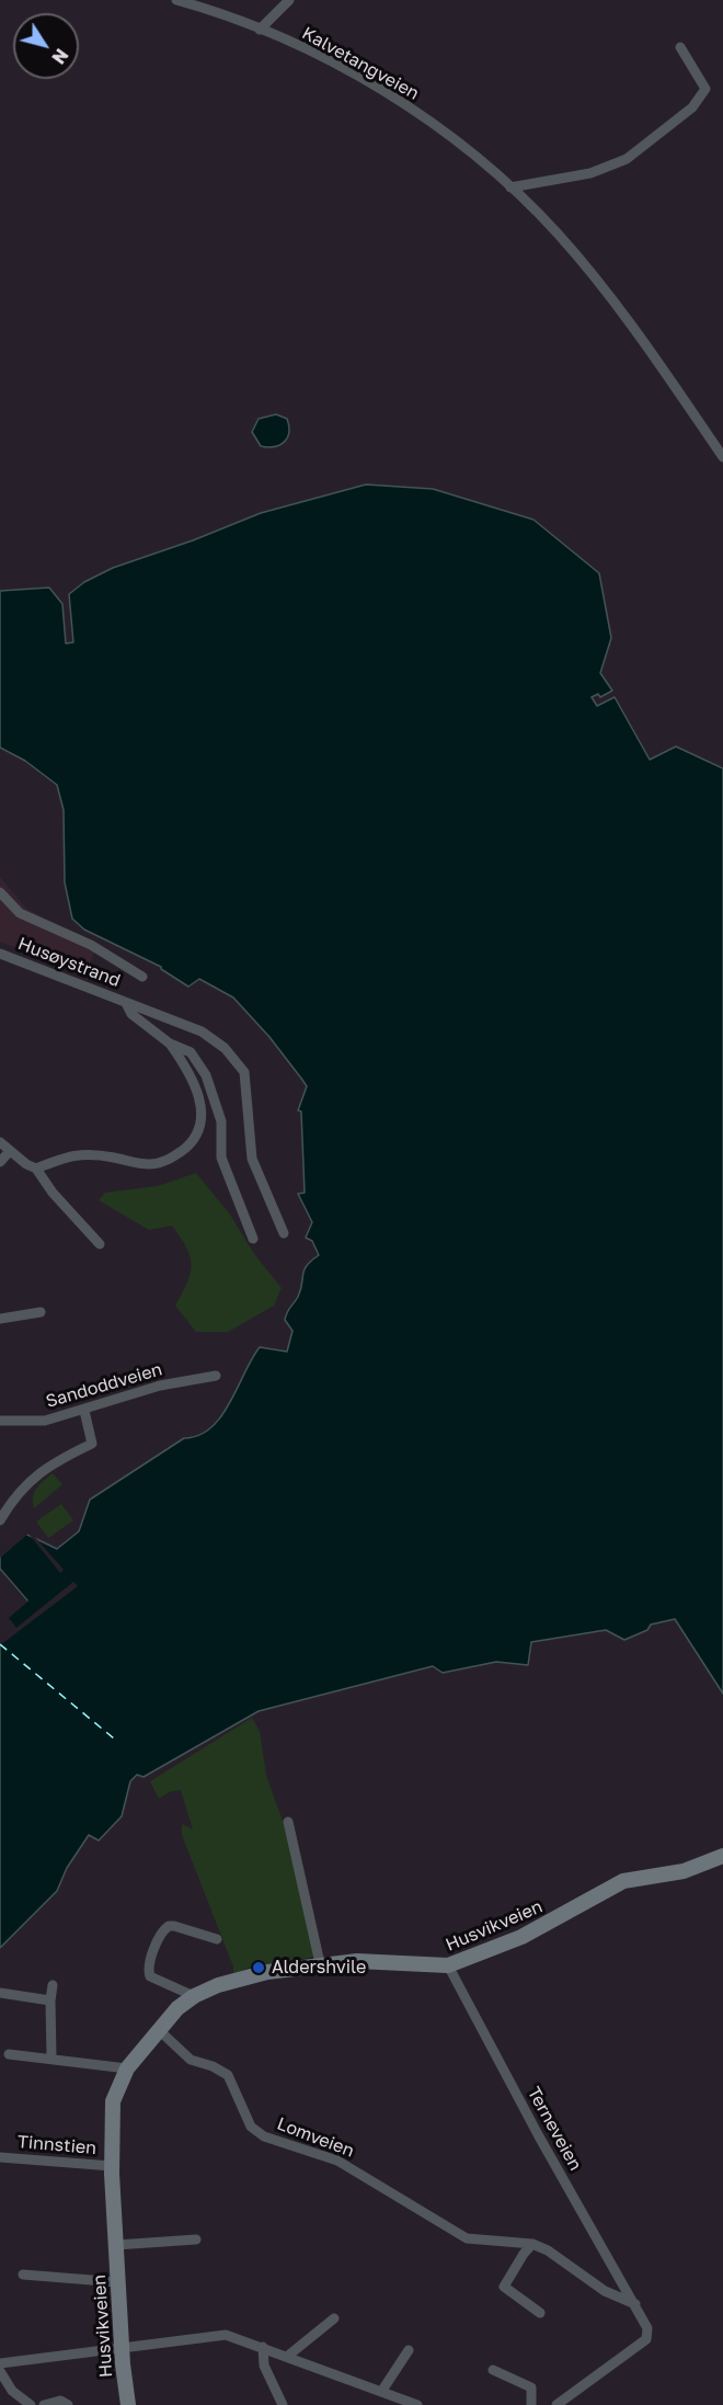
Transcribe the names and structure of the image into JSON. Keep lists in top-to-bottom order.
{
  "streets": {
    "main road": ["Husvikveien"],
    "street": [
      "Kalvetangveien",
      "Husøystrand",
      "Sandoddveien",
      "Terneveien",
      "Lomveien",
      "Tinnstien"
    ]
  },
  "crossings": [
    ["Husvikveien", "Terneveien"],
    ["Husvikveien", "Lomveien"],
    ["Husvikveien", "Tinnstien"],
    ["Terneveien", "Lomveien"]
  ],
  "places": ["Aldershvile"],
  "north": "bottom right"
}
